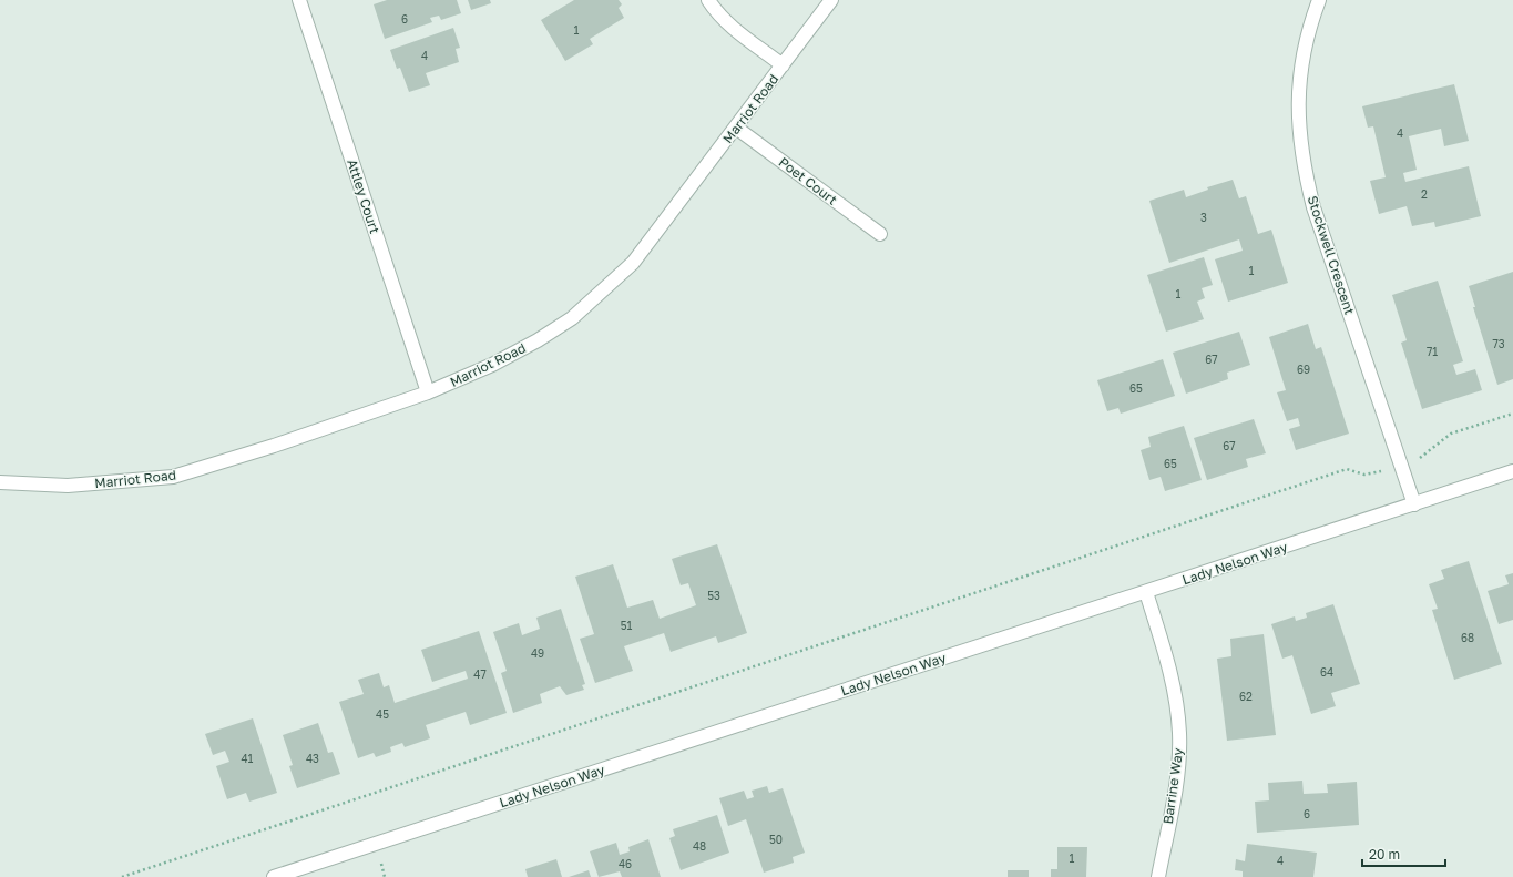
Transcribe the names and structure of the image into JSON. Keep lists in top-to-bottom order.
{
  "streets": {
    "street": [
      "Marriot Road",
      "Poet Court",
      "Attley Court",
      "Stockwell Crescent",
      "Lady Nelson Way",
      "Barrine Way"
    ]
  },
  "crossings": [
    ["Marriot Road", "Poet Court"],
    ["Marriot Road", "Attley Court"],
    ["Stockwell Crescent", "Lady Nelson Way"],
    ["Lady Nelson Way", "Barrine Way"]
  ],
  "house_numbers": [
    "6",
    "1",
    "4",
    "4",
    "2",
    "3",
    "1",
    "1",
    "73",
    "71",
    "67",
    "69",
    "65",
    "67",
    "65",
    "53",
    "51",
    "68",
    "49",
    "64",
    "47",
    "62",
    "45",
    "41",
    "43",
    "6",
    "50",
    "48",
    "1",
    "4",
    "46"
  ],
  "scale_bar": "20 m"
}
